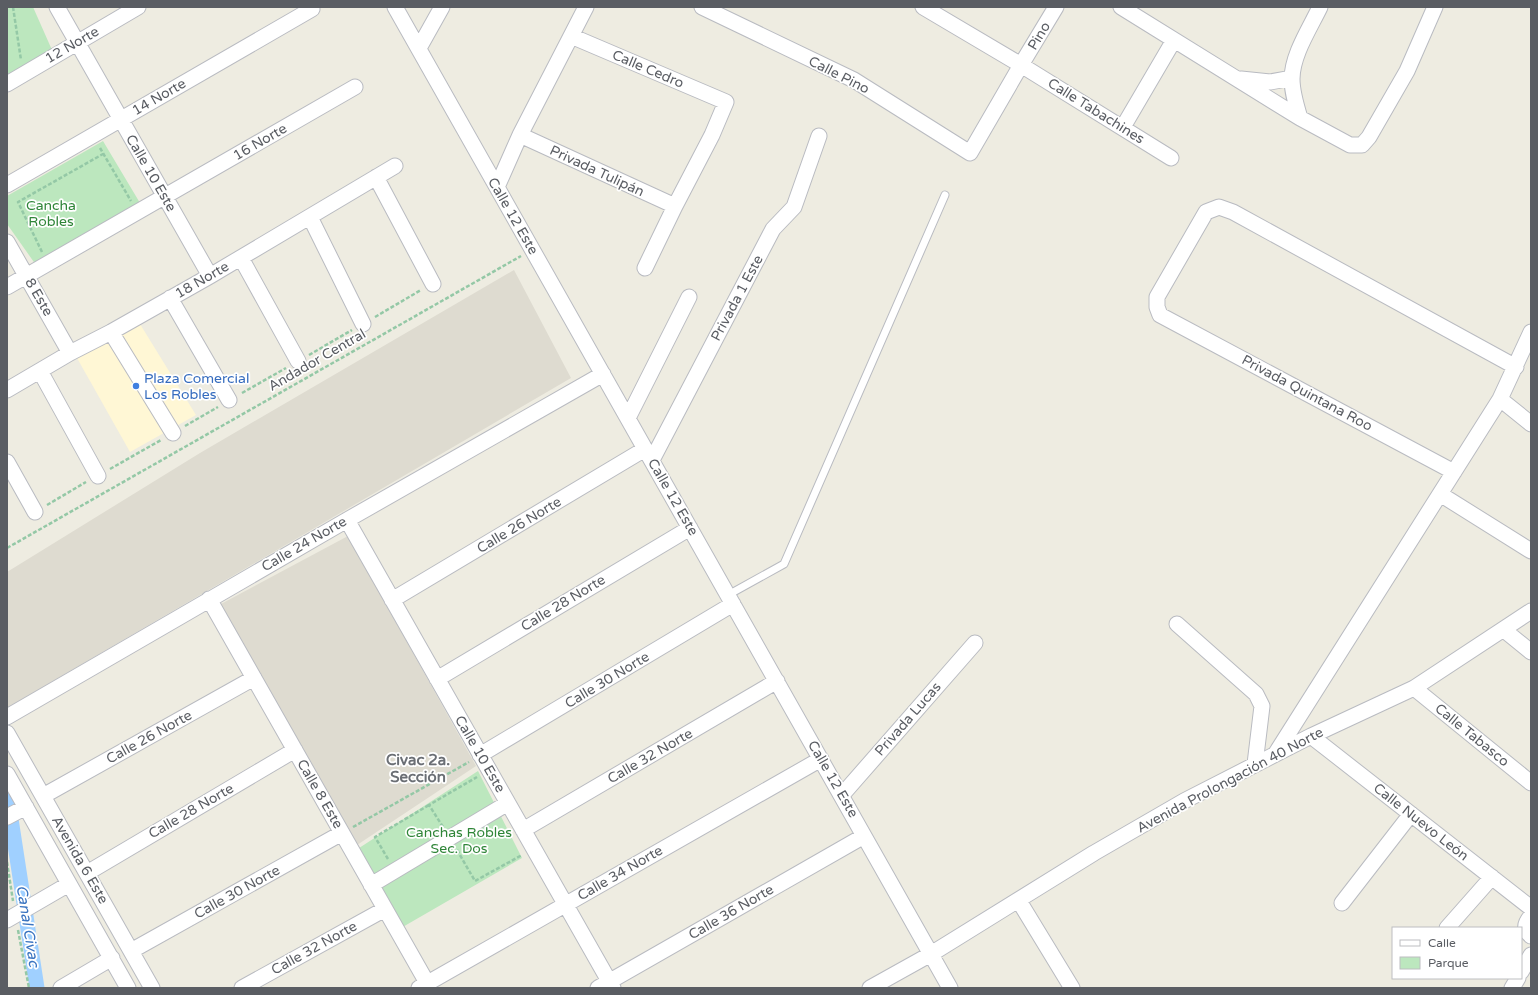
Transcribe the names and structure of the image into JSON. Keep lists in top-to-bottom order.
{
  "streets": {
    "street": [
      "Pino",
      "12 Norte",
      "Calle Cedro",
      "Calle Pino",
      "14 Norte",
      "Calle Tabachines",
      "16 Norte",
      "Privada Tulipán",
      "Calle 10 Este",
      "Calle 12 Este",
      "18 Norte",
      "8 Este",
      "Privada 1 Este",
      "Privada Quintana Roo",
      "Calle 26 Norte",
      "Calle 24 Norte",
      "Calle 28 Norte",
      "Calle 30 Norte",
      "Privada Lucas",
      "Calle Tabasco",
      "Calle 32 Norte",
      "Avenida Prolongación 40 Norte",
      "Calle 8 Este",
      "Calle Nuevo León",
      "Avenida 6 Este",
      "Calle 34 Norte",
      "Calle 36 Norte"
    ],
    "path": ["Andador Central"]
  },
  "crossings": [
    ["Pino", "Calle Pino"],
    ["Pino", "Calle Tabachines"],
    ["12 Norte", "Calle 10 Este"],
    ["Calle Cedro", "Privada Tulipán"],
    ["Calle Pino", "Calle Tabachines"],
    ["14 Norte", "Calle 10 Este"],
    ["16 Norte", "Calle 10 Este"],
    ["16 Norte", "8 Este"],
    ["Calle 10 Este", "18 Norte"],
    ["Calle 10 Este", "Calle 26 Norte"],
    ["Calle 10 Este", "Calle 24 Norte"],
    ["Calle 10 Este", "Calle 28 Norte"],
    ["Calle 10 Este", "Calle 30 Norte"],
    ["Calle 10 Este", "Calle 32 Norte"],
    ["Calle 10 Este", "Calle 34 Norte"],
    ["Calle 10 Este", "Calle 36 Norte"],
    ["Calle 12 Este", "Privada 1 Este"],
    ["Calle 12 Este", "Andador Central"],
    ["Calle 12 Este", "Calle 26 Norte"],
    ["Calle 12 Este", "Calle 24 Norte"],
    ["Calle 12 Este", "Calle 28 Norte"],
    ["Calle 12 Este", "Calle 30 Norte"],
    ["Calle 12 Este", "Privada Lucas"],
    ["Calle 12 Este", "Calle 32 Norte"],
    ["Calle 12 Este", "Avenida Prolongación 40 Norte"],
    ["Calle 12 Este", "Calle 34 Norte"],
    ["Calle 12 Este", "Calle 36 Norte"],
    ["18 Norte", "8 Este"],
    ["Privada 1 Este", "Calle 26 Norte"],
    ["Calle 26 Norte", "Calle 8 Este"],
    ["Calle 26 Norte", "Avenida 6 Este"],
    ["Calle 24 Norte", "Calle 8 Este"],
    ["Calle 28 Norte", "Calle 8 Este"],
    ["Calle 28 Norte", "Avenida 6 Este"],
    ["Calle 30 Norte", "Calle 8 Este"],
    ["Calle 30 Norte", "Avenida 6 Este"],
    ["Calle Tabasco", "Avenida Prolongación 40 Norte"],
    ["Calle 32 Norte", "Calle 8 Este"],
    ["Avenida Prolongación 40 Norte", "Calle Nuevo León"],
    ["Calle 8 Este", "Calle 34 Norte"]
  ],
  "districts": ["Civac 2a. Sección"],
  "water": ["Canal Civac"],
  "parks": ["Cancha Robles", "Canchas Robles Sec. Dos"],
  "places": ["Plaza Comercial Los Robles"],
  "legend": ["Calle", "Parque"]
}
